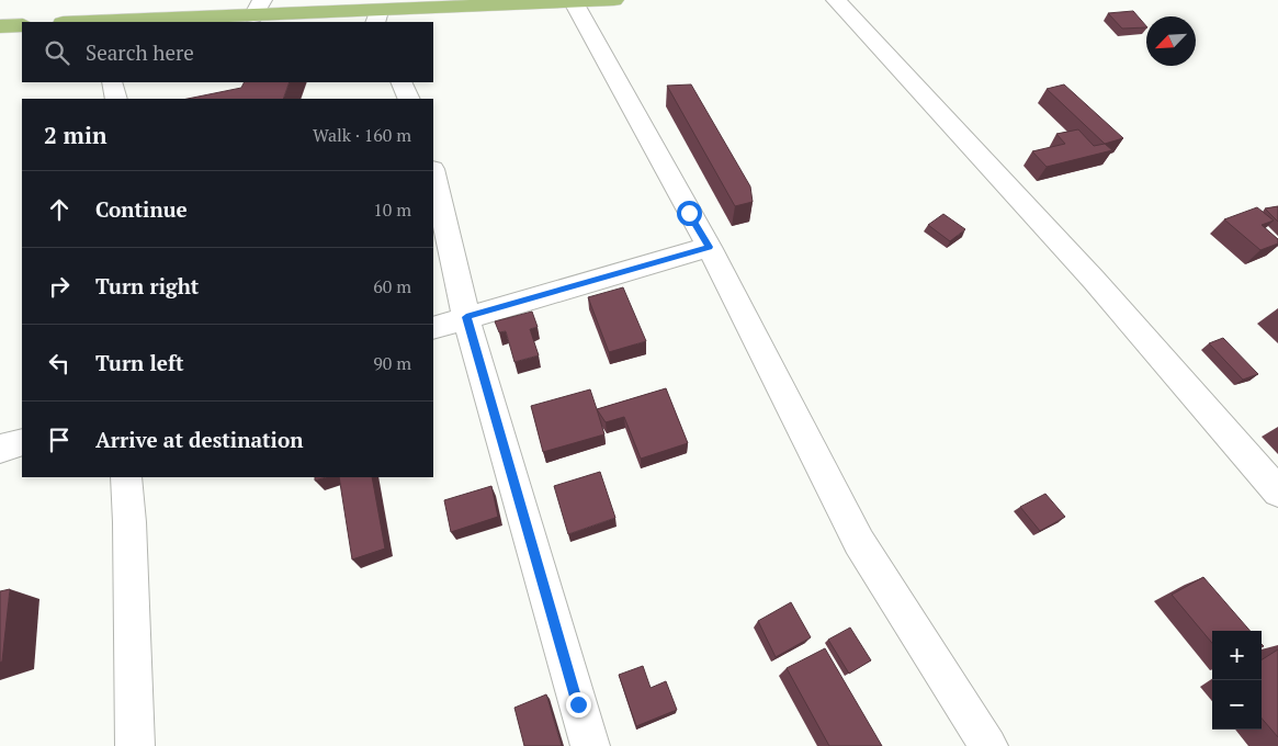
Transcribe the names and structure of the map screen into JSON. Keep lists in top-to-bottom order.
{
  "north": "bottom left",
  "page": {
    "search": "Search here",
    "heading": ["2 min", "Walk · 160 m"],
    "list": [
      ["Continue", "10 m"],
      ["Turn right", "60 m"],
      ["Turn left", "90 m"],
      "Arrive at destination"
    ],
    "map_buttons": ["+", "−"]
  }
}
